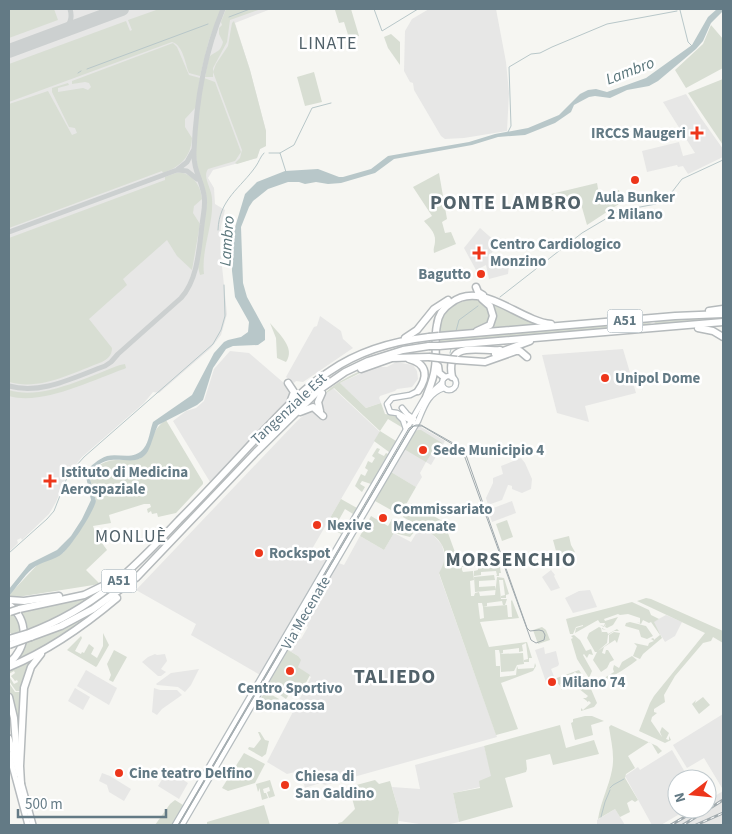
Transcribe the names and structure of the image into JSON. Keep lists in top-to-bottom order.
{
  "streets": {
    "highway": ["A51", "Tangenziale Est"],
    "main road": ["Via Mecenate"]
  },
  "districts": [
    "LINATE",
    "PONTE LAMBRO",
    "MONLUÈ",
    "MORSENCHIO",
    "TALIEDO"
  ],
  "water": ["Lambro"],
  "places": {
    "health": ["IRCCS Maugeri", "Centro Cardiologico Monzino", "Istituto di Medicina Aerospaziale"],
    "other": [
      "Aula Bunker 2 Milano",
      "Bagutto",
      "Unipol Dome",
      "Sede Municipio 4",
      "Commissariato Mecenate",
      "Nexive",
      "Rockspot",
      "Centro Sportivo Bonacossa",
      "Milano 74",
      "Cine teatro Delfino",
      "Chiesa di San Galdino"
    ]
  },
  "scale_bar": "500 m",
  "north": "left"
}
